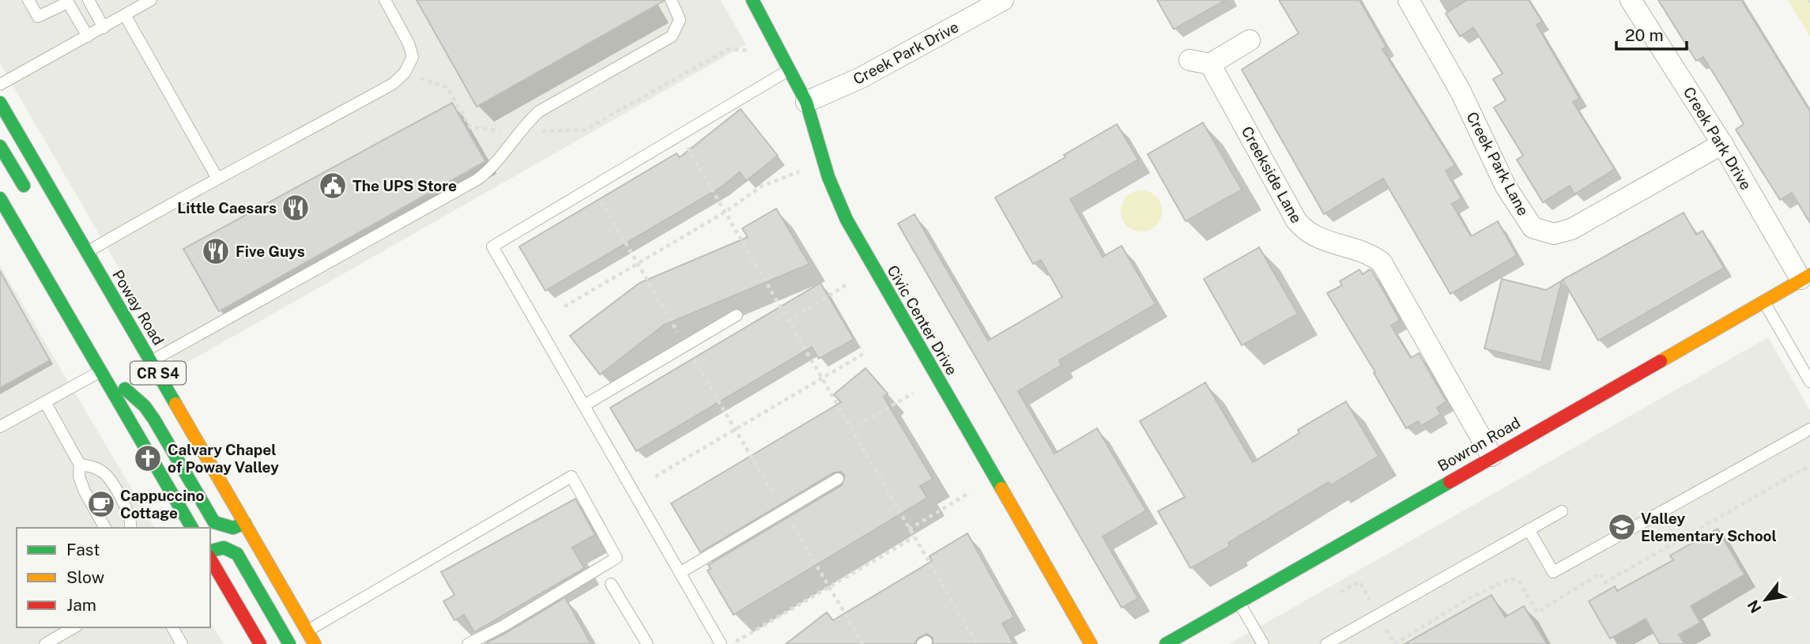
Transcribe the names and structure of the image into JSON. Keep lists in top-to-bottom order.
{
  "streets": {
    "main road": [
      "Poway Road",
      "Civic Center Drive",
      "CR S4",
      "Bowron Road"
    ],
    "street": ["Creek Park Drive", "Creek Park Lane", "Creekside Lane"]
  },
  "crossings": [
    ["Creek Park Drive", "Creek Park Lane"],
    ["Creek Park Drive", "Civic Center Drive"],
    ["Creek Park Drive", "Bowron Road"],
    ["Creekside Lane", "Bowron Road"]
  ],
  "places": {
    "public building": ["The UPS Store"],
    "restaurant": ["Little Caesars", "Five Guys"],
    "church": ["Calvary Chapel of Poway Valley"],
    "cafe": ["Cappuccino Cottage"],
    "school or university": ["Valley Elementary School"]
  },
  "legend": ["Fast", "Slow", "Jam"],
  "scale_bar": "20 m",
  "north": "bottom left"
}
